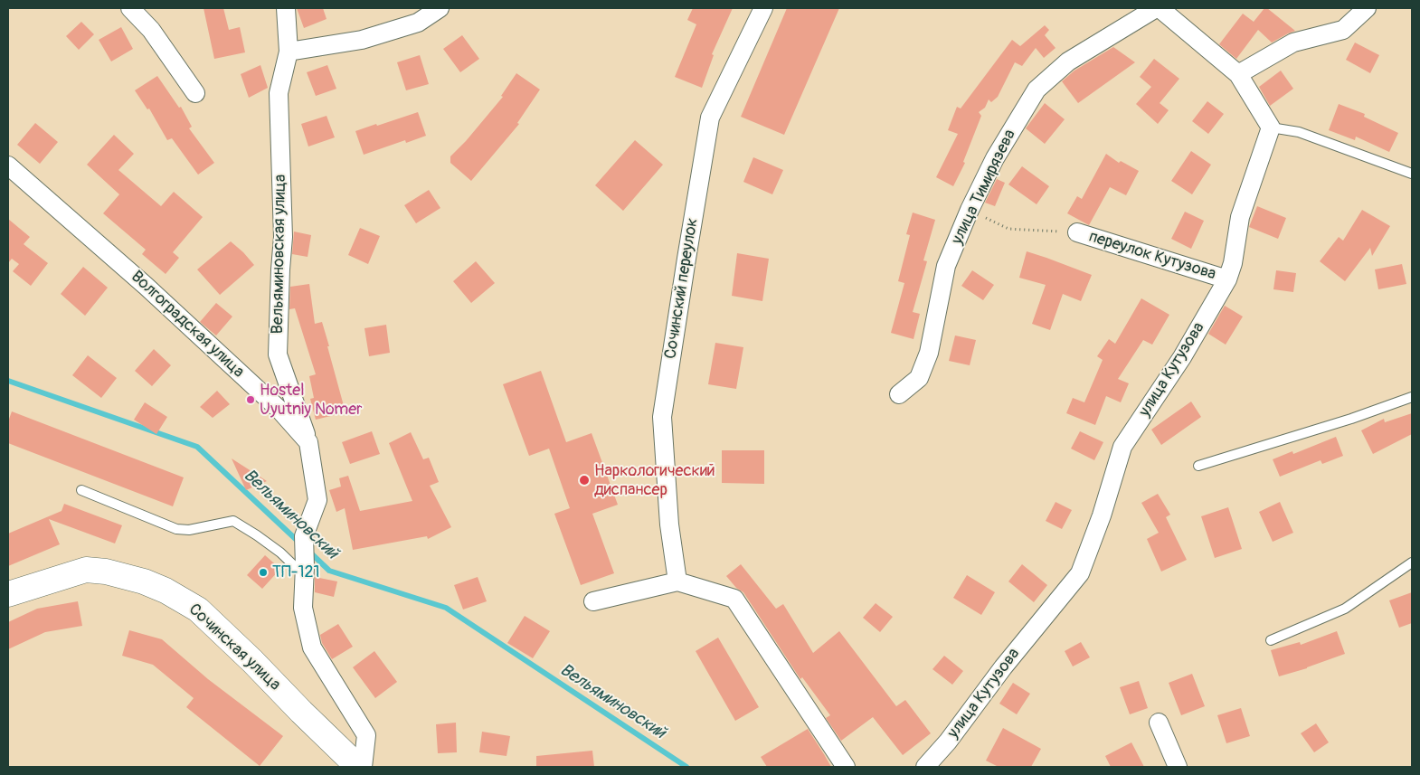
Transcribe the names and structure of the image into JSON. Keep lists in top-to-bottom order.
{
  "streets": {
    "highway": ["Сочинская улица"],
    "street": [
      "улица Тимирязева",
      "Вельяминовская улица",
      "переулок Кутузова",
      "Сочинский переулок",
      "Волгоградская улица",
      "улица Кутузова"
    ]
  },
  "crossings": [
    ["Вельяминовская улица", "Волгоградская улица"],
    ["переулок Кутузова", "улица Кутузова"]
  ],
  "water": ["Вельяминовский"],
  "places": ["Hostel Uyutniy Nomer", "Наркологический диспансер", "ТП-121"]
}
